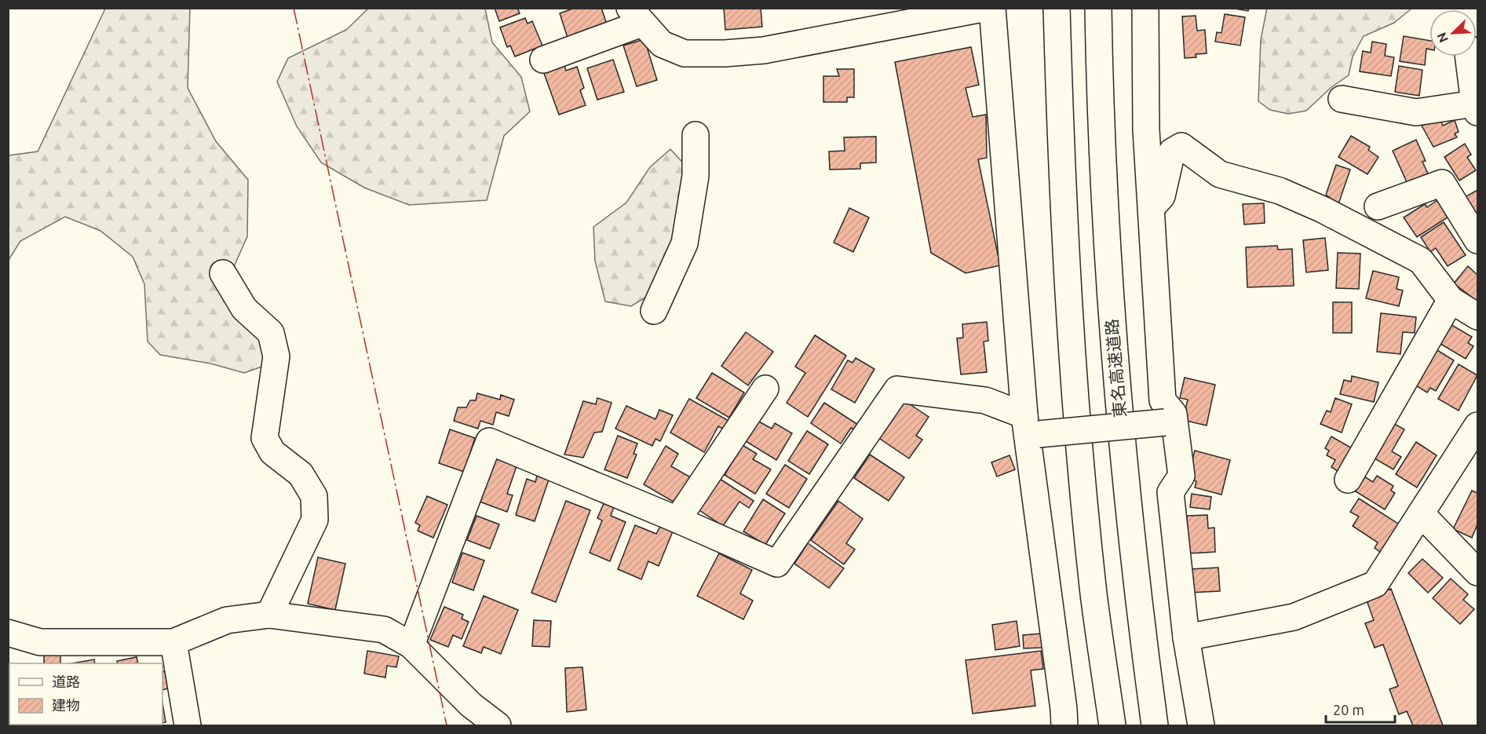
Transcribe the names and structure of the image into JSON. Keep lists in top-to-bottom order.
{
  "streets": {
    "main road": ["東名高速道路"]
  },
  "legend": ["道路", "建物"],
  "scale_bar": "20 m",
  "north": "bottom left"
}
